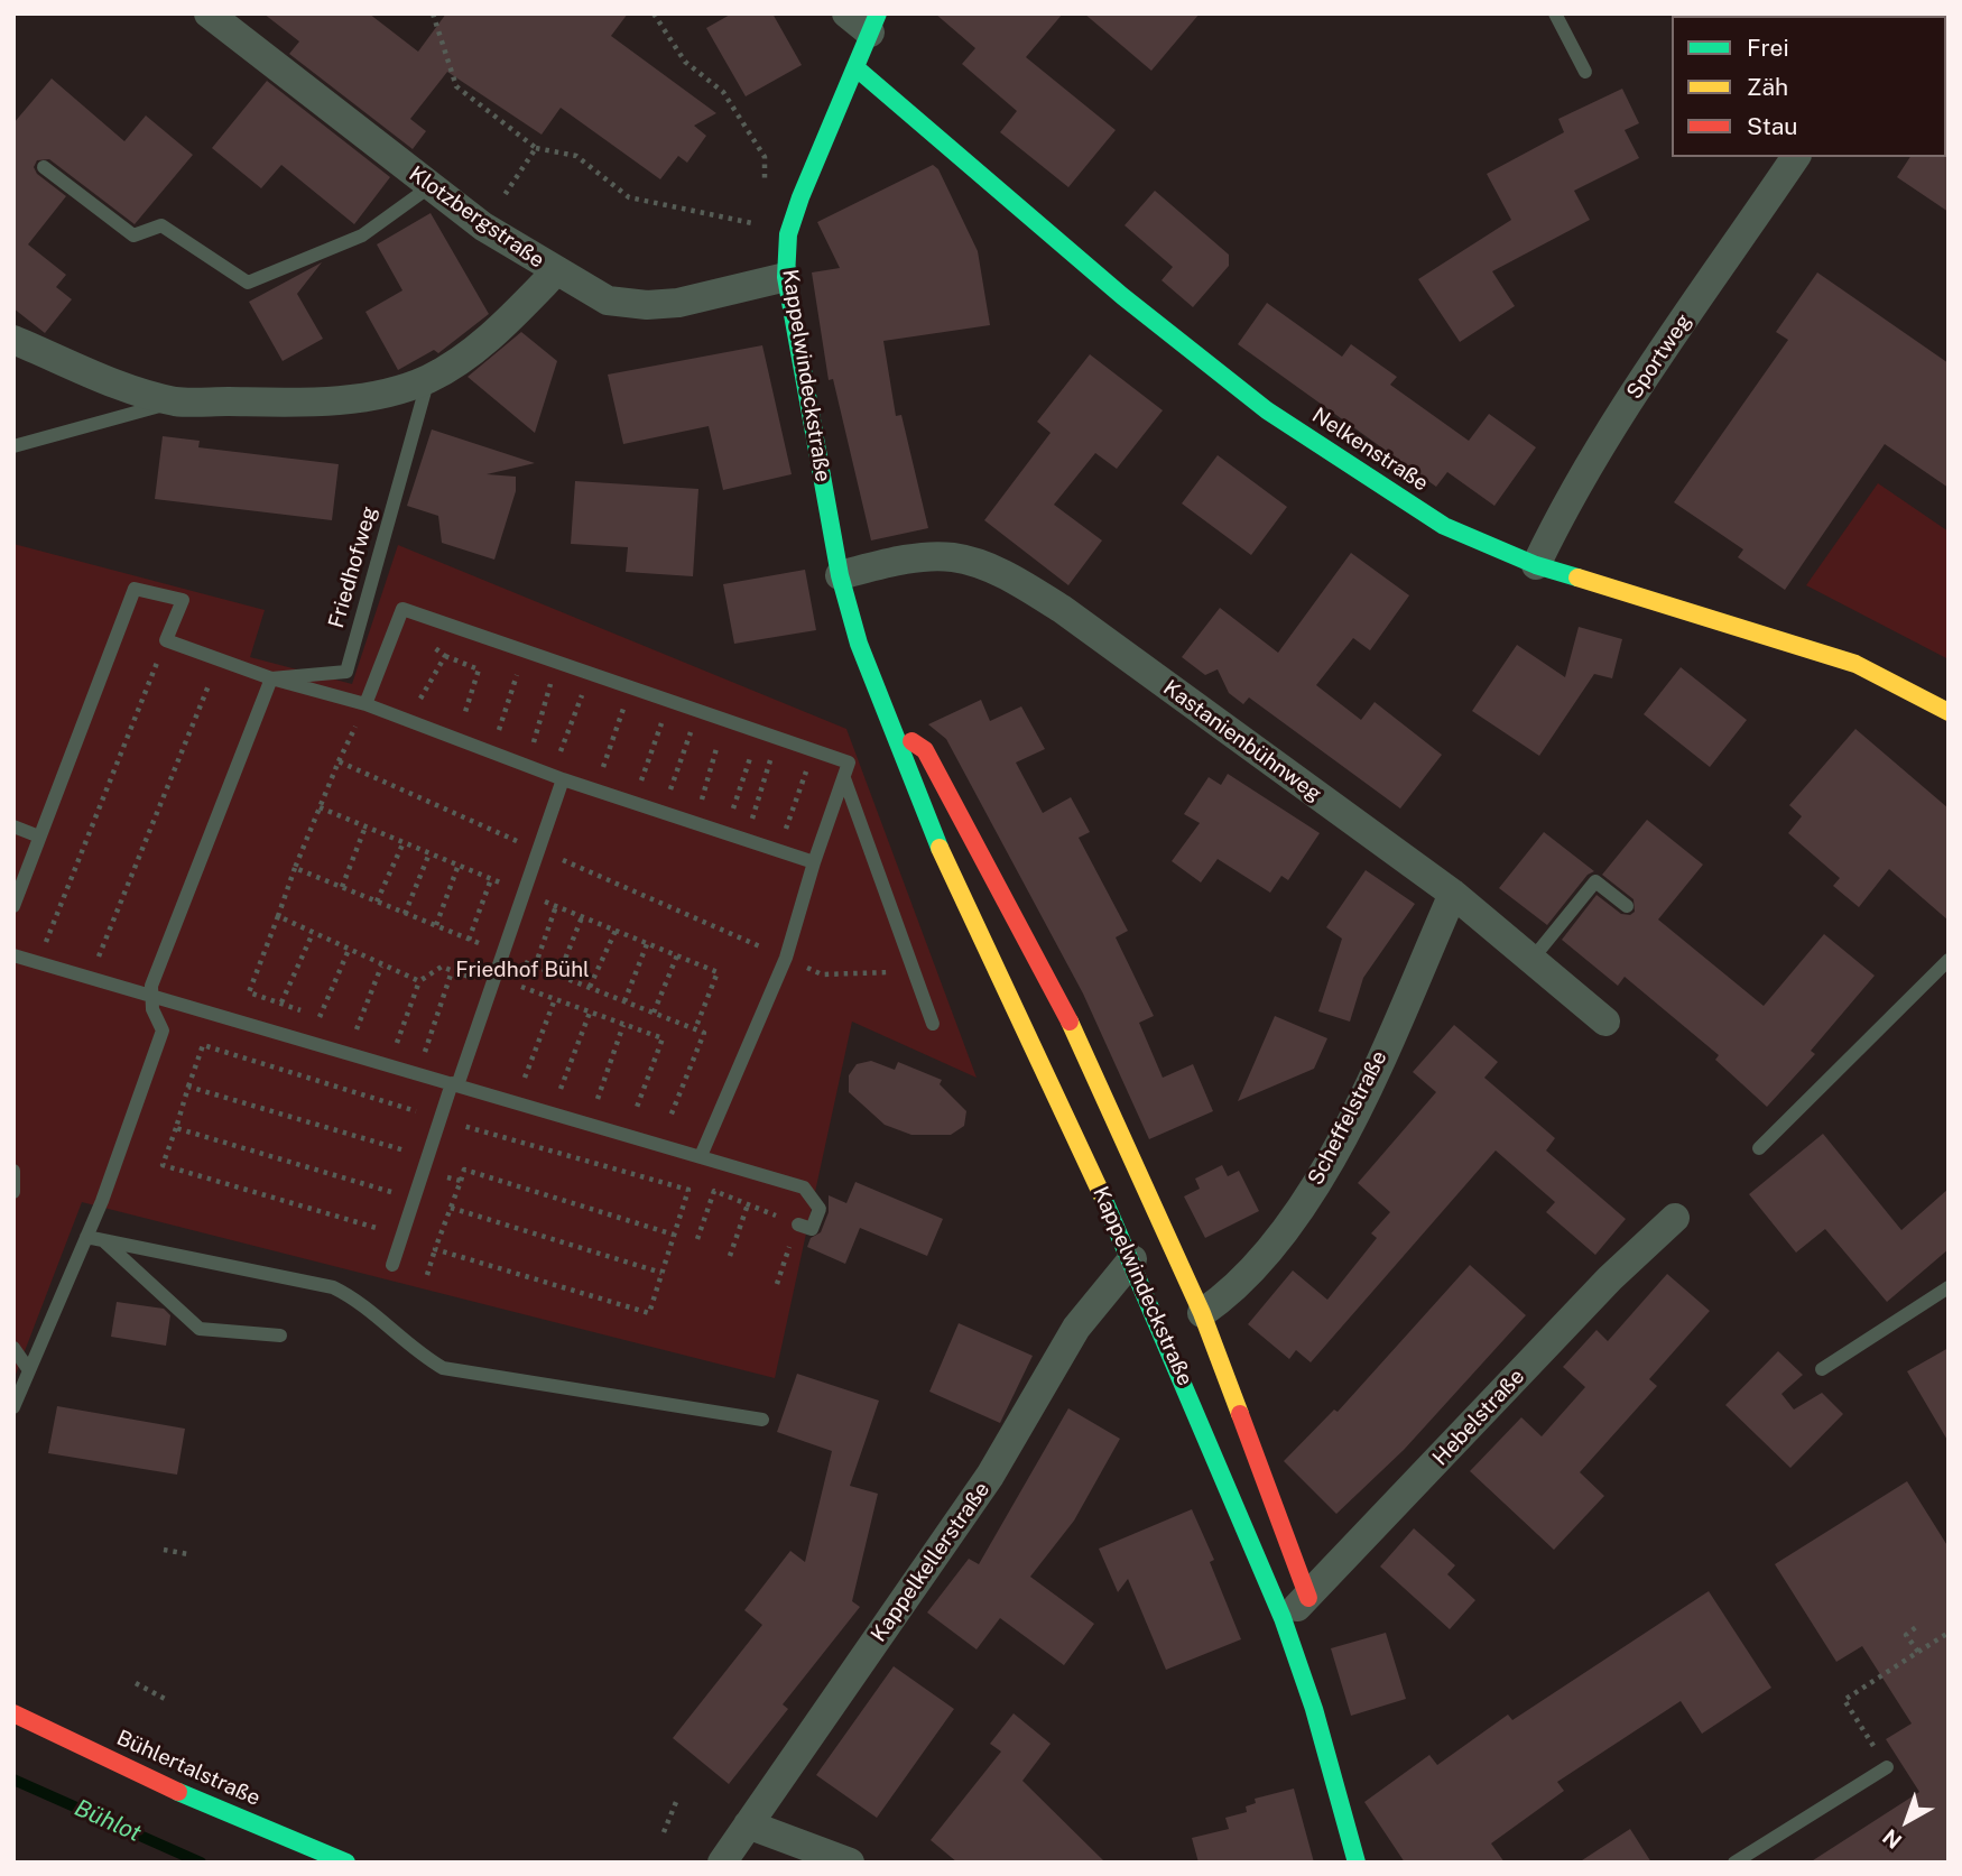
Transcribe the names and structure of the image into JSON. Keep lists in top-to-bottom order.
{
  "streets": {
    "street": [
      "Klotzbergstraße",
      "Sportweg",
      "Kappelwindeckstraße",
      "Nelkenstraße",
      "Kastanienbühnweg",
      "Scheffelstraße",
      "Hebelstraße",
      "Kappelkellerstraße",
      "Bühlertalstraße"
    ],
    "lane": ["Friedhofweg"]
  },
  "crossings": [
    ["Klotzbergstraße", "Kappelwindeckstraße"],
    ["Sportweg", "Nelkenstraße"],
    ["Kappelwindeckstraße", "Nelkenstraße"],
    ["Kappelwindeckstraße", "Kastanienbühnweg"],
    ["Kappelwindeckstraße", "Scheffelstraße"],
    ["Kappelwindeckstraße", "Hebelstraße"],
    ["Kappelwindeckstraße", "Kappelkellerstraße"],
    ["Kastanienbühnweg", "Scheffelstraße"]
  ],
  "water": ["Bühlot"],
  "parks": ["Friedhof Bühl"],
  "legend": ["Frei", "Zäh", "Stau"],
  "north": "bottom left"
}
